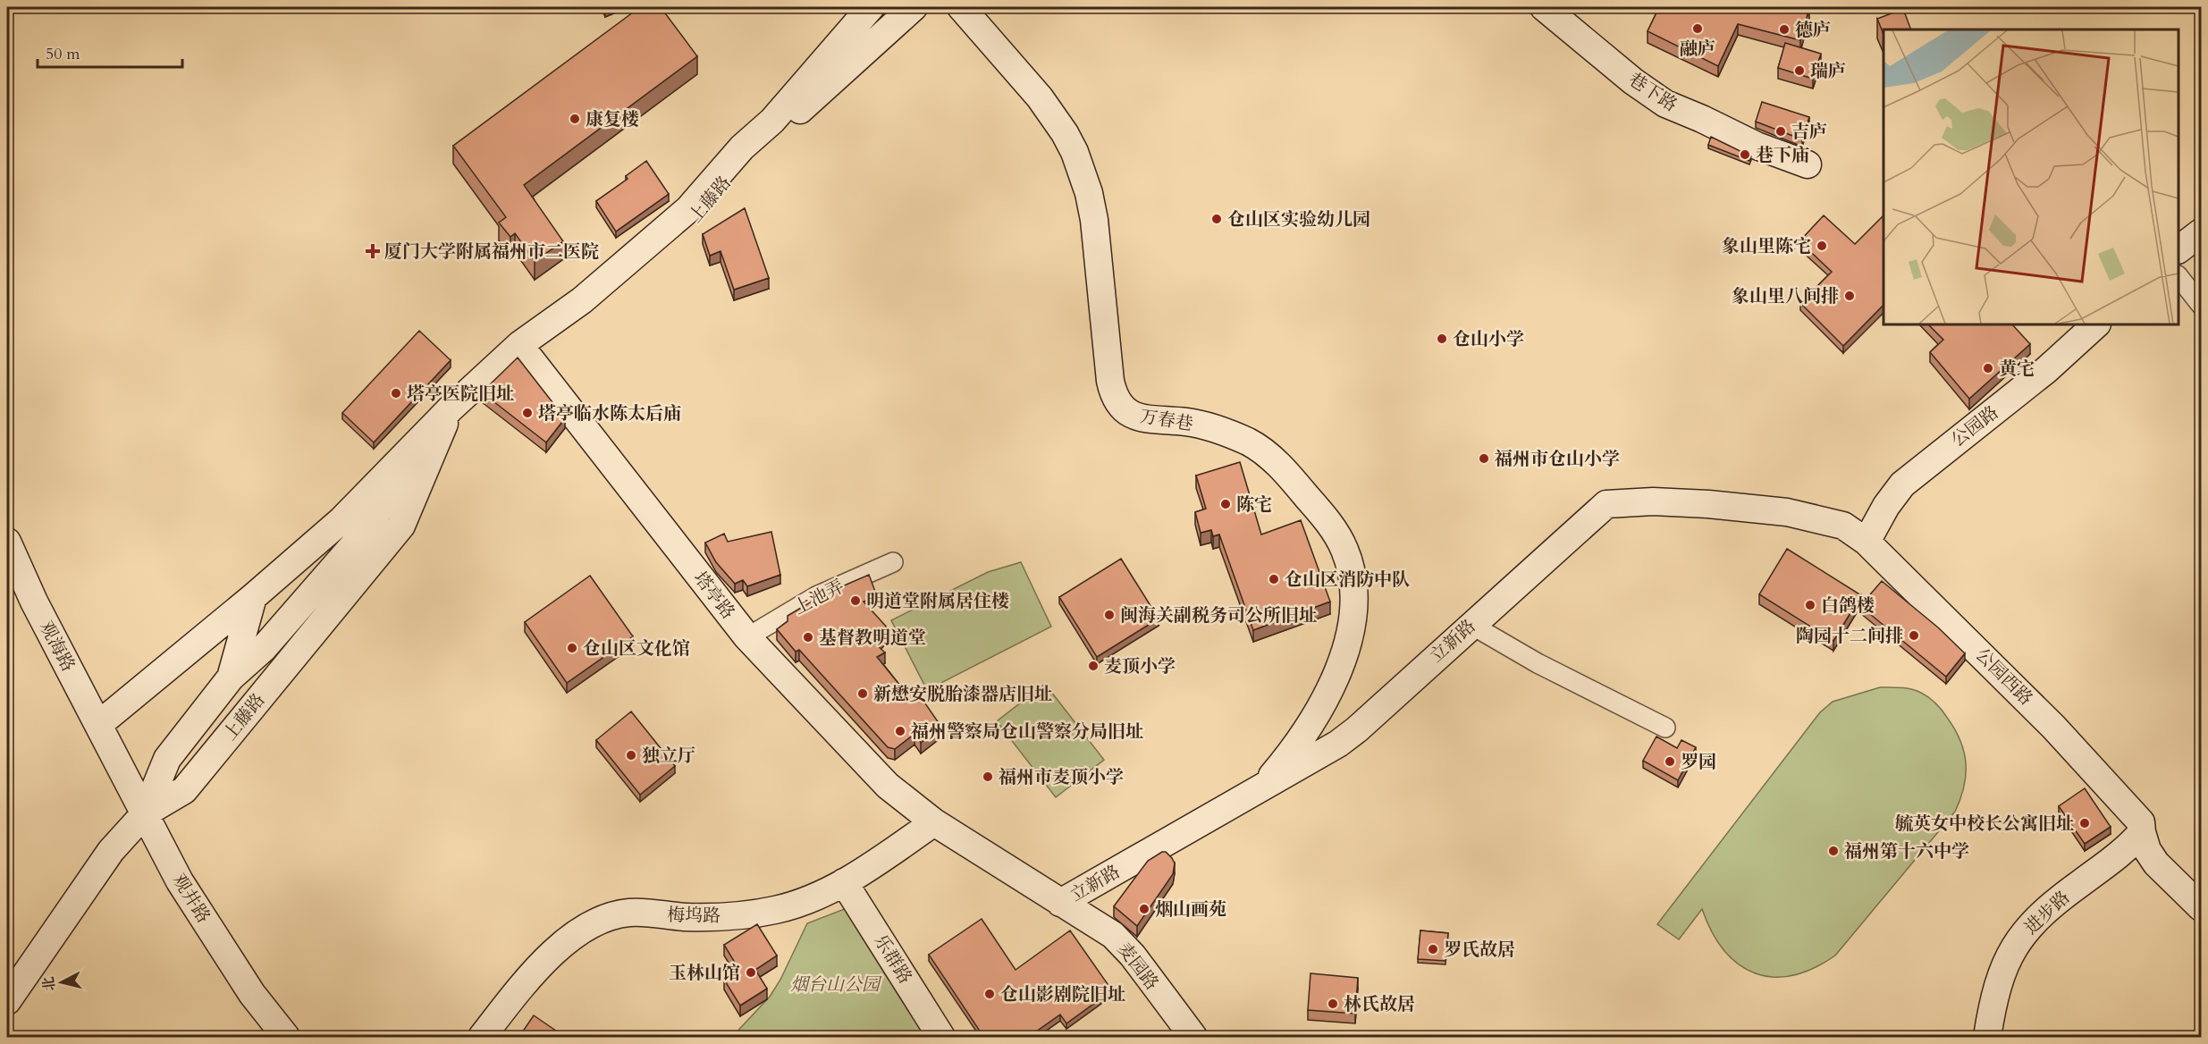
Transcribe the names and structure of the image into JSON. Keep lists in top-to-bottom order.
{
  "streets": {
    "street": [
      "巷下路",
      "上藤路",
      "万春巷",
      "公园路",
      "塔亭路",
      "上池弄",
      "立新路",
      "观海路",
      "公园西路",
      "观井路",
      "进步路",
      "梅坞路",
      "乐群路",
      "麦园路"
    ]
  },
  "crossings": [
    ["上藤路", "塔亭路"],
    ["上藤路", "观井路"],
    ["万春巷", "立新路"],
    ["公园路", "立新路"],
    ["公园路", "公园西路"],
    ["塔亭路", "上池弄"],
    ["塔亭路", "梅坞路"],
    ["塔亭路", "麦园路"],
    ["立新路", "公园西路"],
    ["立新路", "麦园路"],
    ["观海路", "观井路"],
    ["公园西路", "进步路"],
    ["梅坞路", "乐群路"],
    ["梅坞路", "麦园路"]
  ],
  "parks": ["烟台山公园"],
  "places": {
    "other": [
      "融庐",
      "德庐",
      "瑞庐",
      "康复楼",
      "吉庐",
      "巷下庙",
      "仓山区实验幼儿园",
      "象山里陈宅",
      "象山里八间排",
      "仓山小学",
      "黄宅",
      "塔亭医院旧址",
      "塔亭临水陈太后庙",
      "福州市仓山小学",
      "陈宅",
      "仓山区消防中队",
      "明道堂附属居住楼",
      "白鸽楼",
      "闽海关副税务司公所旧址",
      "陶园十二间排",
      "基督教明道堂",
      "仓山区文化馆",
      "麦顶小学",
      "新懋安脱胎漆器店旧址",
      "福州警察局仓山警察分局旧址",
      "独立厅",
      "罗园",
      "福州市麦顶小学",
      "毓英女中校长公寓旧址",
      "福州第十六中学",
      "烟山画苑",
      "罗氏故居",
      "玉林山馆",
      "仓山影剧院旧址",
      "林氏故居"
    ],
    "health": ["厦门大学附属福州市二医院"]
  },
  "scale_bar": "50 m",
  "north": "left"
}
